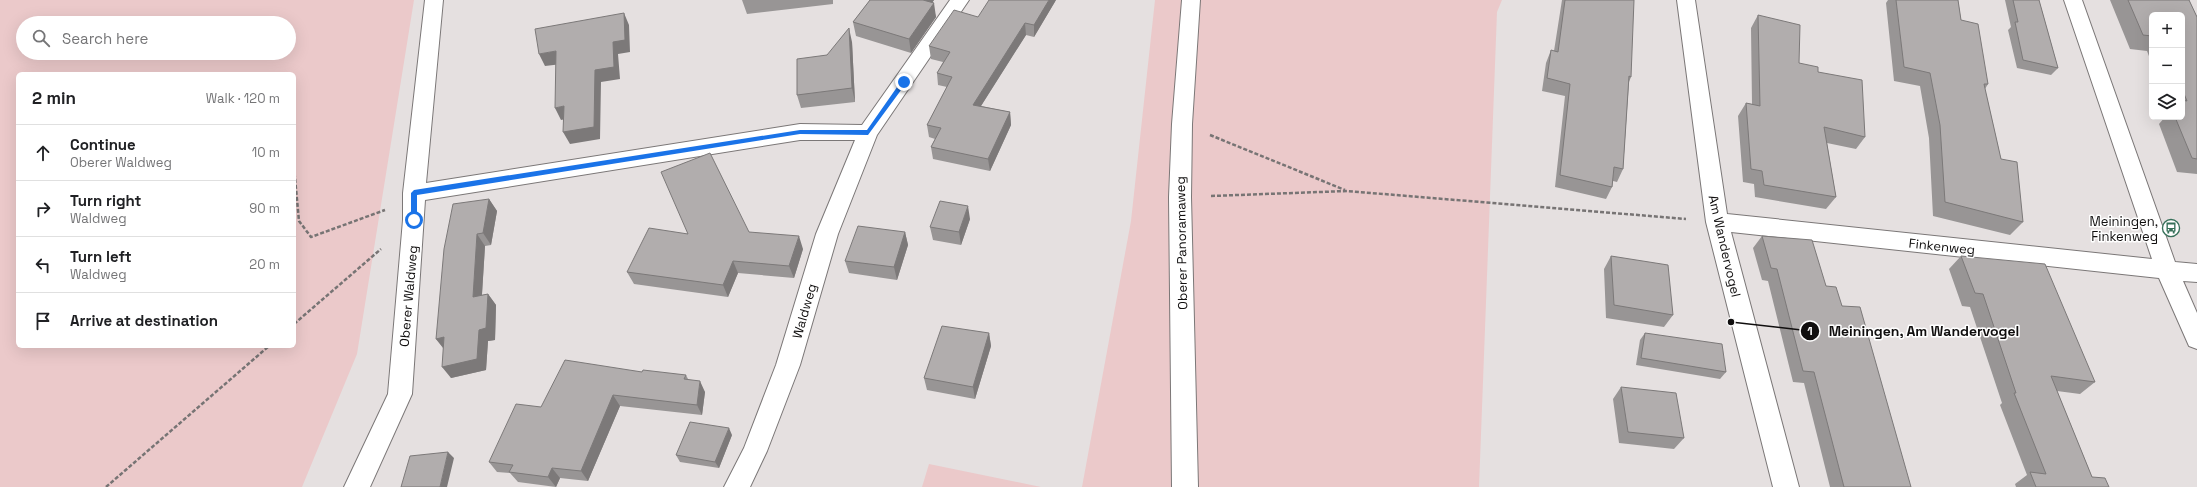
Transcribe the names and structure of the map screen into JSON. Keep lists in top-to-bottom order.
{
  "streets": {
    "street": [
      "Oberer Panoramaweg",
      "Am Wandervogel",
      "Finkenweg",
      "Oberer Waldweg",
      "Waldweg"
    ]
  },
  "crossings": [
    ["Am Wandervogel", "Finkenweg"]
  ],
  "places": {
    "bus stop": ["Meiningen, Finkenweg"],
    "other": ["Meiningen, Am Wandervogel"]
  },
  "page": {
    "map_buttons": ["+", "−"],
    "search": "Search here",
    "heading": ["2 min", "Walk · 120 m"],
    "list": [
      ["Continue", "Oberer Waldweg", "10 m"],
      ["Turn right", "Waldweg", "90 m"],
      ["Turn left", "Waldweg", "20 m"],
      "Arrive at destination"
    ]
  }
}
